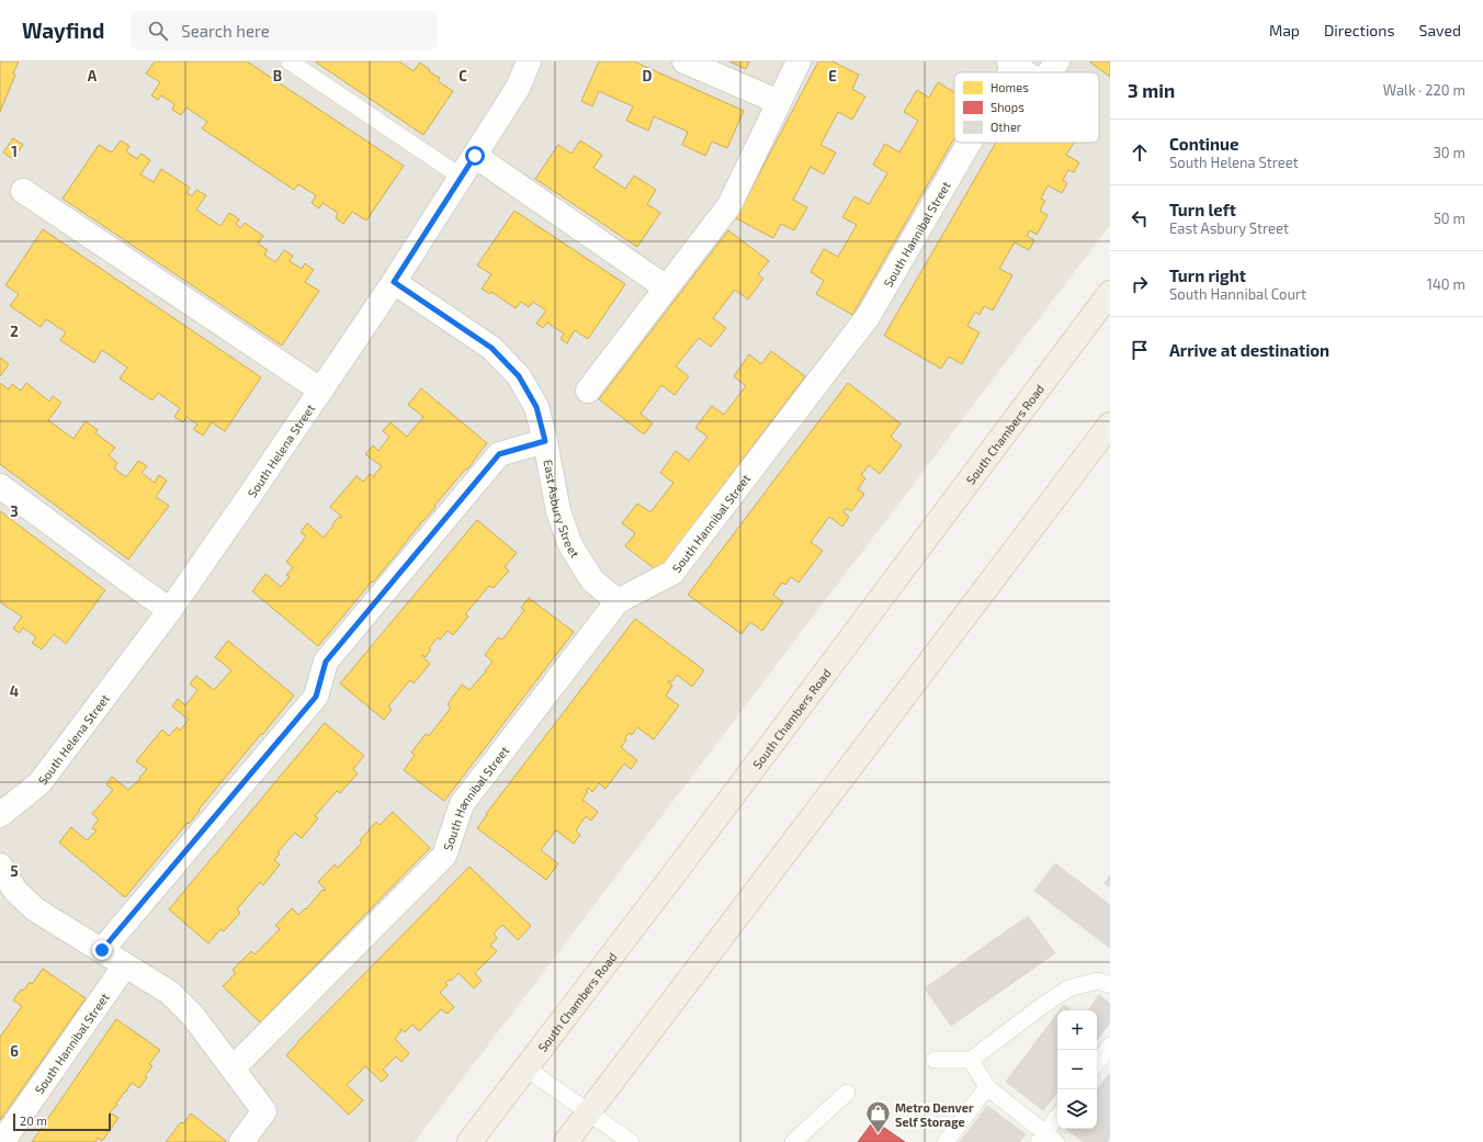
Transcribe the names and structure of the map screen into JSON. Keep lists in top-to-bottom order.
{
  "streets": {
    "main road": ["South Chambers Road"],
    "street": ["South Hannibal Street", "South Helena Street", "East Asbury Street"]
  },
  "crossings": [
    ["South Hannibal Street", "East Asbury Street"],
    ["South Helena Street", "East Asbury Street"]
  ],
  "places": {
    "shop": ["Metro Denver Self Storage"]
  },
  "legend": ["Homes", "Shops", "Other"],
  "scale_bar": "20 m",
  "page": {
    "header": "Wayfind",
    "search": "Search here",
    "nav": ["Map", "Directions", "Saved"],
    "heading": ["3 min", "Walk · 220 m"],
    "list": [
      ["Continue", "South Helena Street", "30 m"],
      ["Turn left", "East Asbury Street", "50 m"],
      ["Turn right", "South Hannibal Court", "140 m"],
      "Arrive at destination"
    ],
    "map_buttons": ["+", "−"],
    "scale": "20 m"
  },
  "grid": {
    "columns": [
      "A",
      "B",
      "C",
      "D",
      "E"
    ],
    "rows": [
      "1",
      "2",
      "3",
      "4",
      "5",
      "6"
    ]
  }
}
